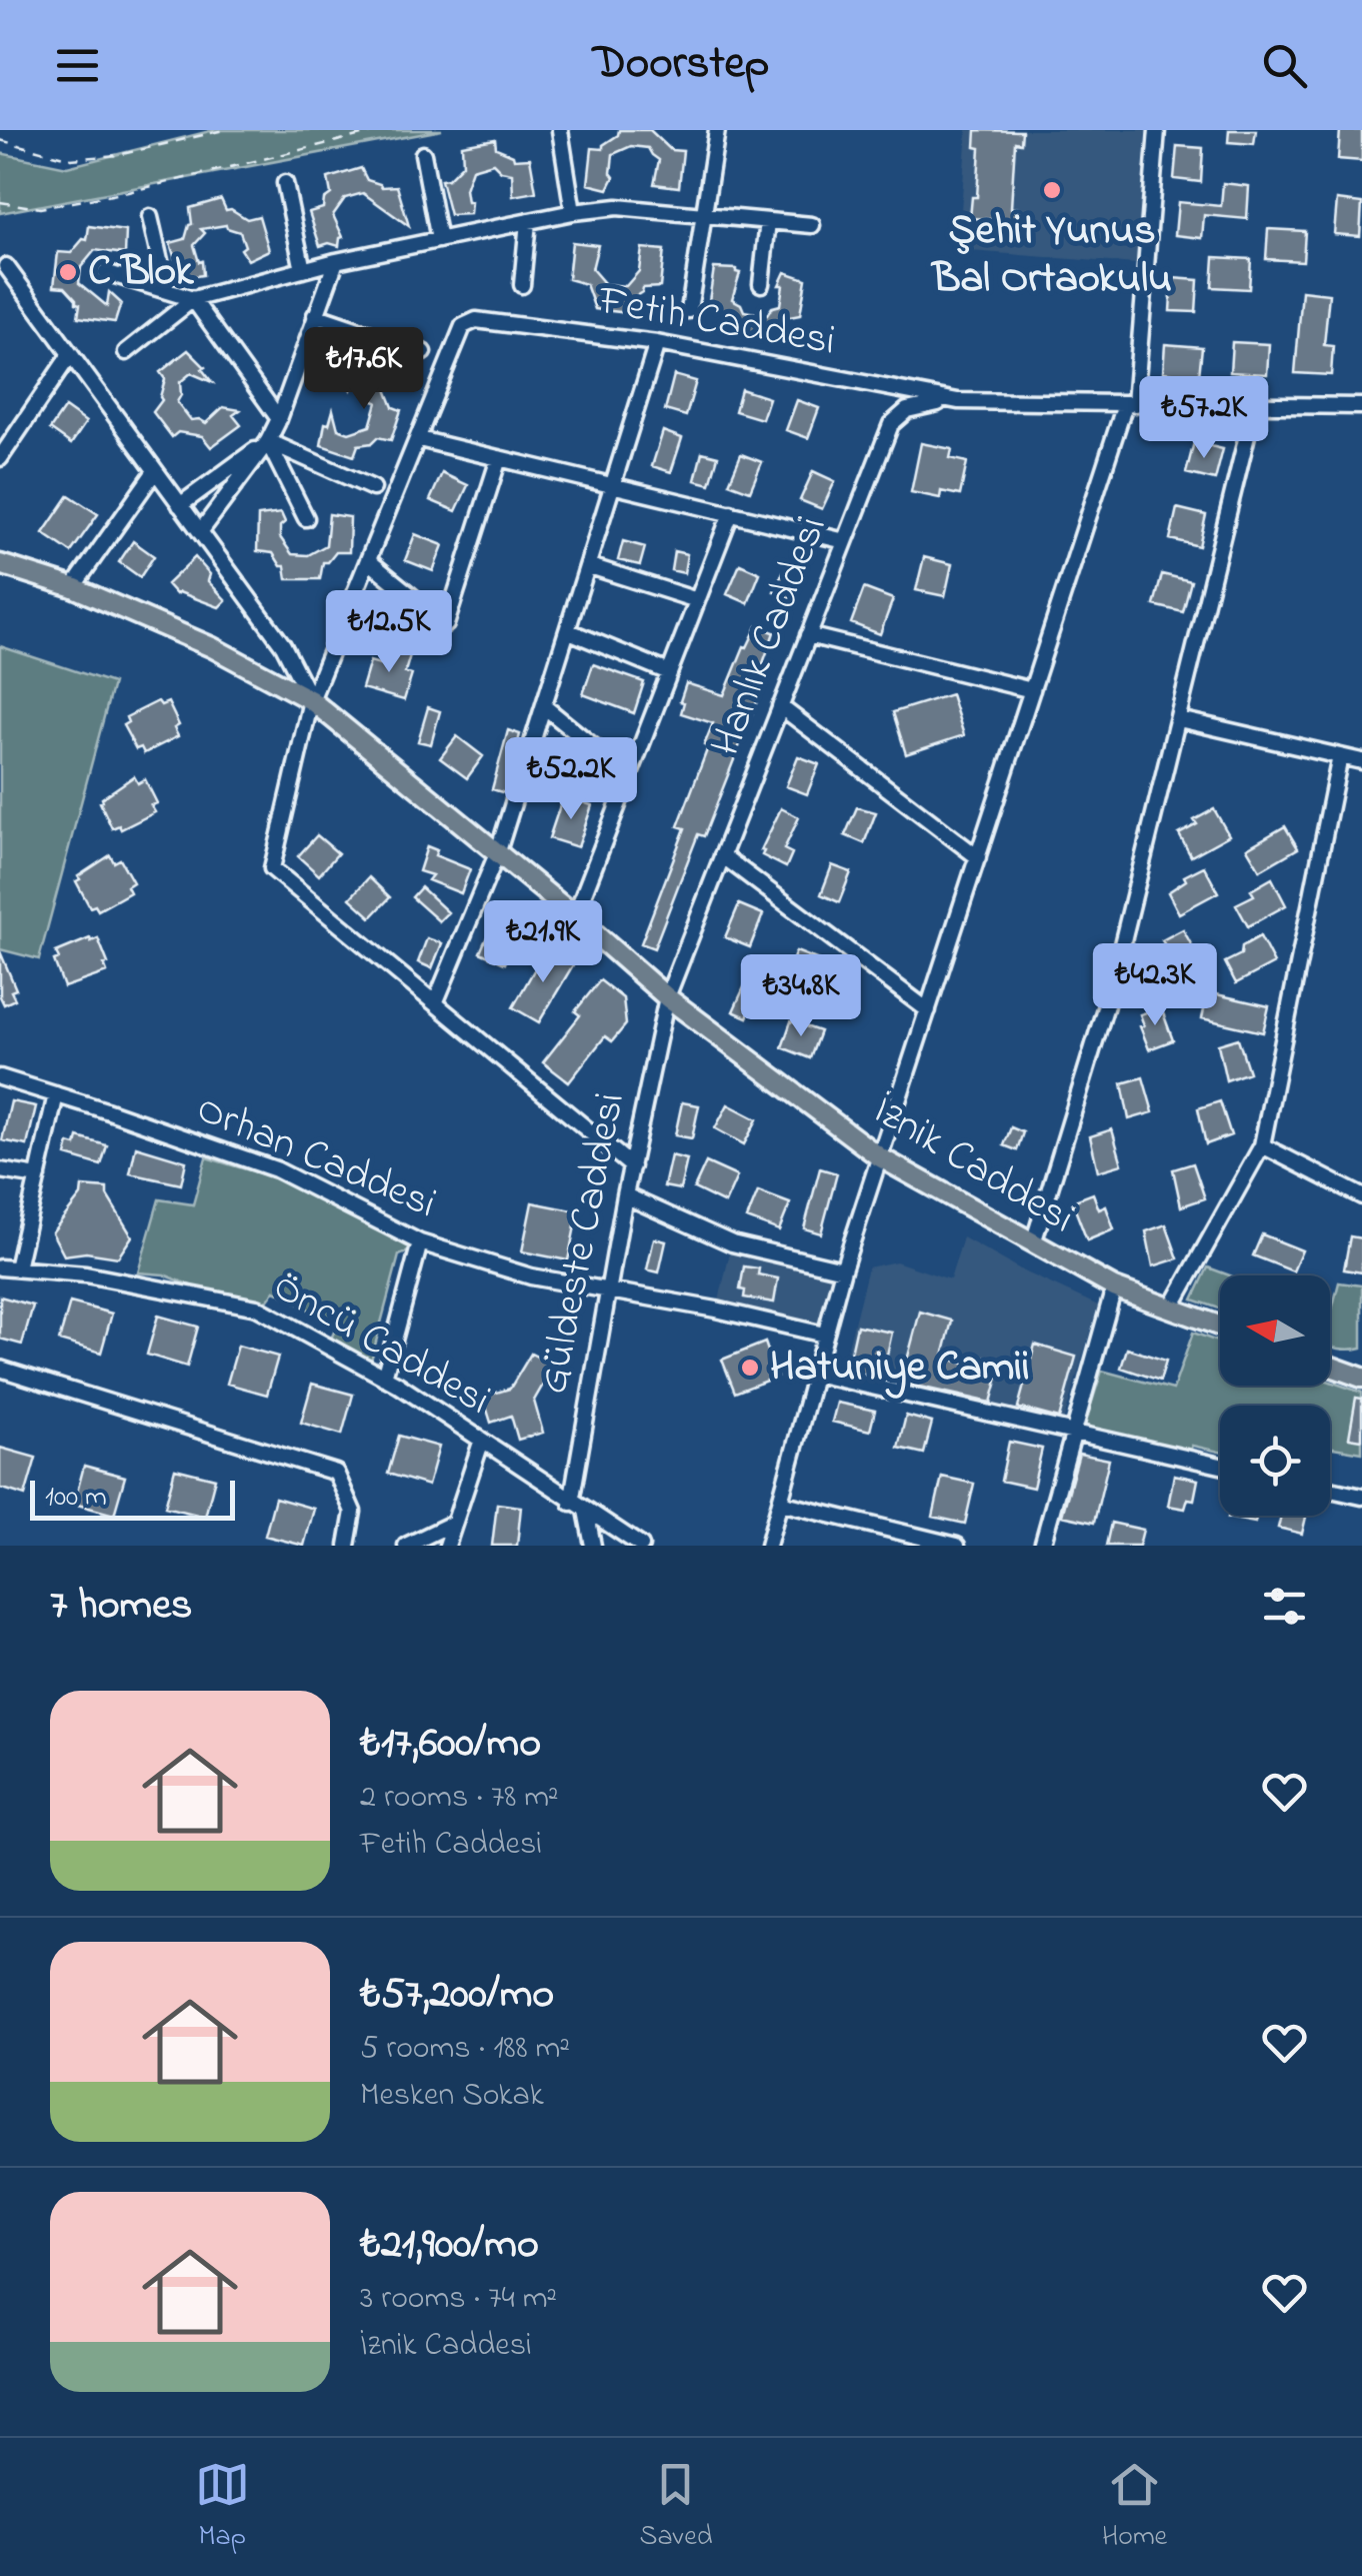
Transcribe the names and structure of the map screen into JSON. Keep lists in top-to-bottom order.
{
  "streets": {
    "main road": ["İznik Caddesi"],
    "street": [
      "Fetih Caddesi",
      "Hanlık Caddesi",
      "Orhan Caddesi",
      "Güldeste Caddesi",
      "Öncü Caddesi"
    ]
  },
  "crossings": [
    ["Fetih Caddesi", "Hanlık Caddesi"],
    ["Fetih Caddesi", "İznik Caddesi"],
    ["Hanlık Caddesi", "İznik Caddesi"],
    ["Hanlık Caddesi", "Güldeste Caddesi"],
    ["Orhan Caddesi", "Güldeste Caddesi"],
    ["İznik Caddesi", "Güldeste Caddesi"],
    ["Güldeste Caddesi", "Öncü Caddesi"]
  ],
  "places": ["Şehit Yunus Bal Ortaokulu", "C Blok", "Hatuniye Camii"],
  "scale_bar": "100 m",
  "north": "left",
  "page": {
    "header": "Doorstep",
    "price": [
      "₺17.6K",
      "₺57.2K",
      "₺12.5K",
      "₺52.2K",
      "₺21.9K",
      "₺42.3K",
      "₺34.8K"
    ],
    "scale": "100 m",
    "heading": "7 homes",
    "list": [
      {
        "name": "₺17,600/mo",
        "note": "2 rooms · 78 m² · Fetih Caddesi"
      },
      {
        "name": "₺57,200/mo",
        "note": "5 rooms · 188 m² · Mesken Sokak"
      },
      {
        "name": "₺21,900/mo",
        "note": "3 rooms · 74 m² · İznik Caddesi"
      }
    ],
    "tabs": ["Map", "Saved", "Home"]
  }
}
